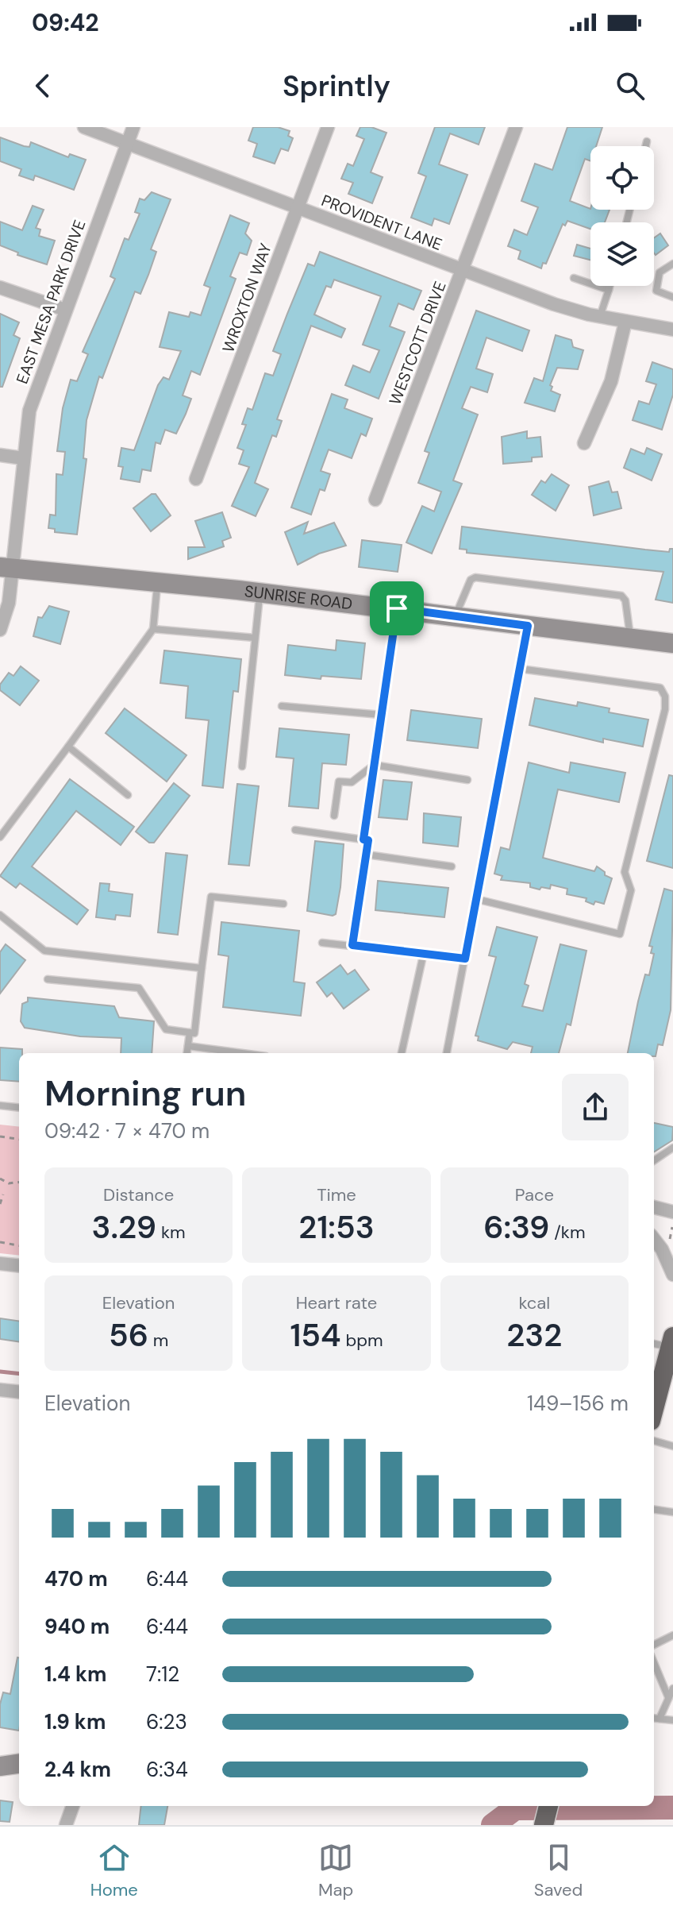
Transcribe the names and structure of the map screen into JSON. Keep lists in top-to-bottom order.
{
  "streets": {
    "main road": ["SUNRISE ROAD"],
    "street": [
      "PROVIDENT LANE",
      "WROXTON WAY",
      "EAST MESA PARK DRIVE",
      "WESTCOTT DRIVE"
    ]
  },
  "crossings": [
    ["PROVIDENT LANE", "WROXTON WAY"],
    ["PROVIDENT LANE", "EAST MESA PARK DRIVE"],
    ["PROVIDENT LANE", "WESTCOTT DRIVE"],
    ["EAST MESA PARK DRIVE", "SUNRISE ROAD"]
  ],
  "page": {
    "status": "09:42",
    "header": "Sprintly",
    "heading": ["Morning run", "09:42 · 7 × 470 m"],
    "stats": [
      ["Distance", "3.29 km"],
      ["Time", "21:53"],
      ["Pace", "6:39 /km"],
      ["Elevation", "56 m"],
      ["Heart rate", "154 bpm"],
      ["kcal", "232"]
    ],
    "chart": ["Elevation", "149–156 m"],
    "list": [
      {
        "name": "470 m",
        "note": "6:44"
      },
      {
        "name": "940 m",
        "note": "6:44"
      },
      {
        "name": "1.4 km",
        "note": "7:12"
      },
      {
        "name": "1.9 km",
        "note": "6:23"
      },
      {
        "name": "2.4 km",
        "note": "6:34"
      }
    ],
    "tabs": ["Home", "Map", "Saved"]
  }
}
